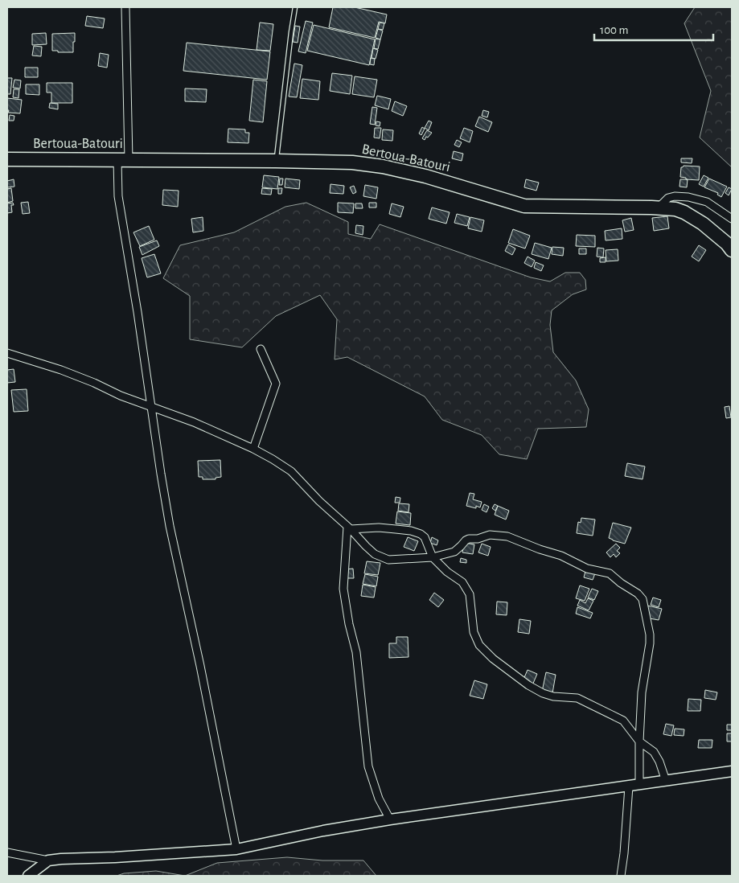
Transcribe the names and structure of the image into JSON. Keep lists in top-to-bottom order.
{
  "streets": {
    "highway": ["Bertoua-Batouri"]
  },
  "scale_bar": "100 m"
}
